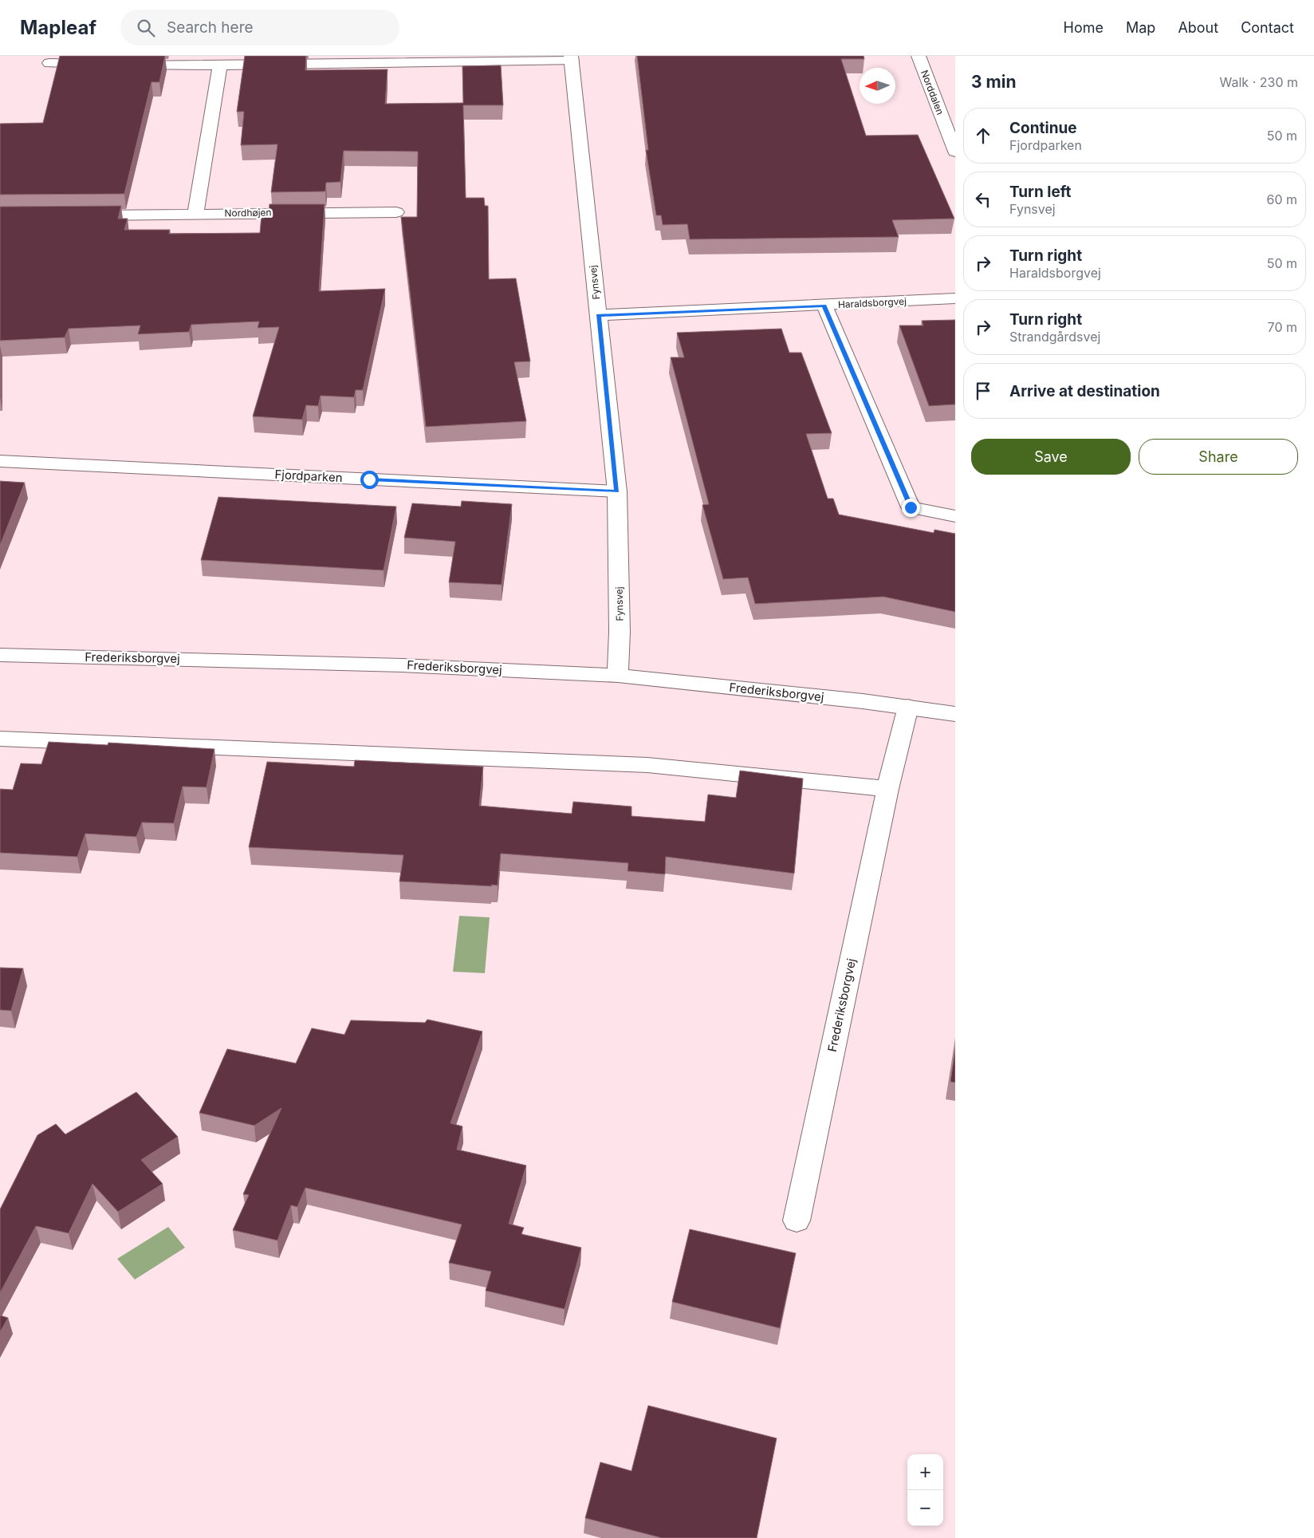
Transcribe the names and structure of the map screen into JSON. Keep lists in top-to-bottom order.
{
  "streets": {
    "street": [
      "Norddalen",
      "Nordhøjen",
      "Fynsvej",
      "Haraldsborgvej",
      "Fjordparken",
      "Frederiksborgvej"
    ]
  },
  "crossings": [
    ["Fynsvej", "Haraldsborgvej"],
    ["Fynsvej", "Fjordparken"],
    ["Fynsvej", "Frederiksborgvej"]
  ],
  "north": "left",
  "page": {
    "header": "Mapleaf",
    "search": "Search here",
    "nav": [
      "Home",
      "Map",
      "About",
      "Contact"
    ],
    "heading": ["3 min", "Walk · 230 m"],
    "list": [
      ["Continue", "Fjordparken", "50 m"],
      ["Turn left", "Fynsvej", "60 m"],
      ["Turn right", "Haraldsborgvej", "50 m"],
      ["Turn right", "Strandgårdsvej", "70 m"],
      "Arrive at destination"
    ],
    "buttons": ["Save", "Share"],
    "map_buttons": ["+", "−"]
  }
}
